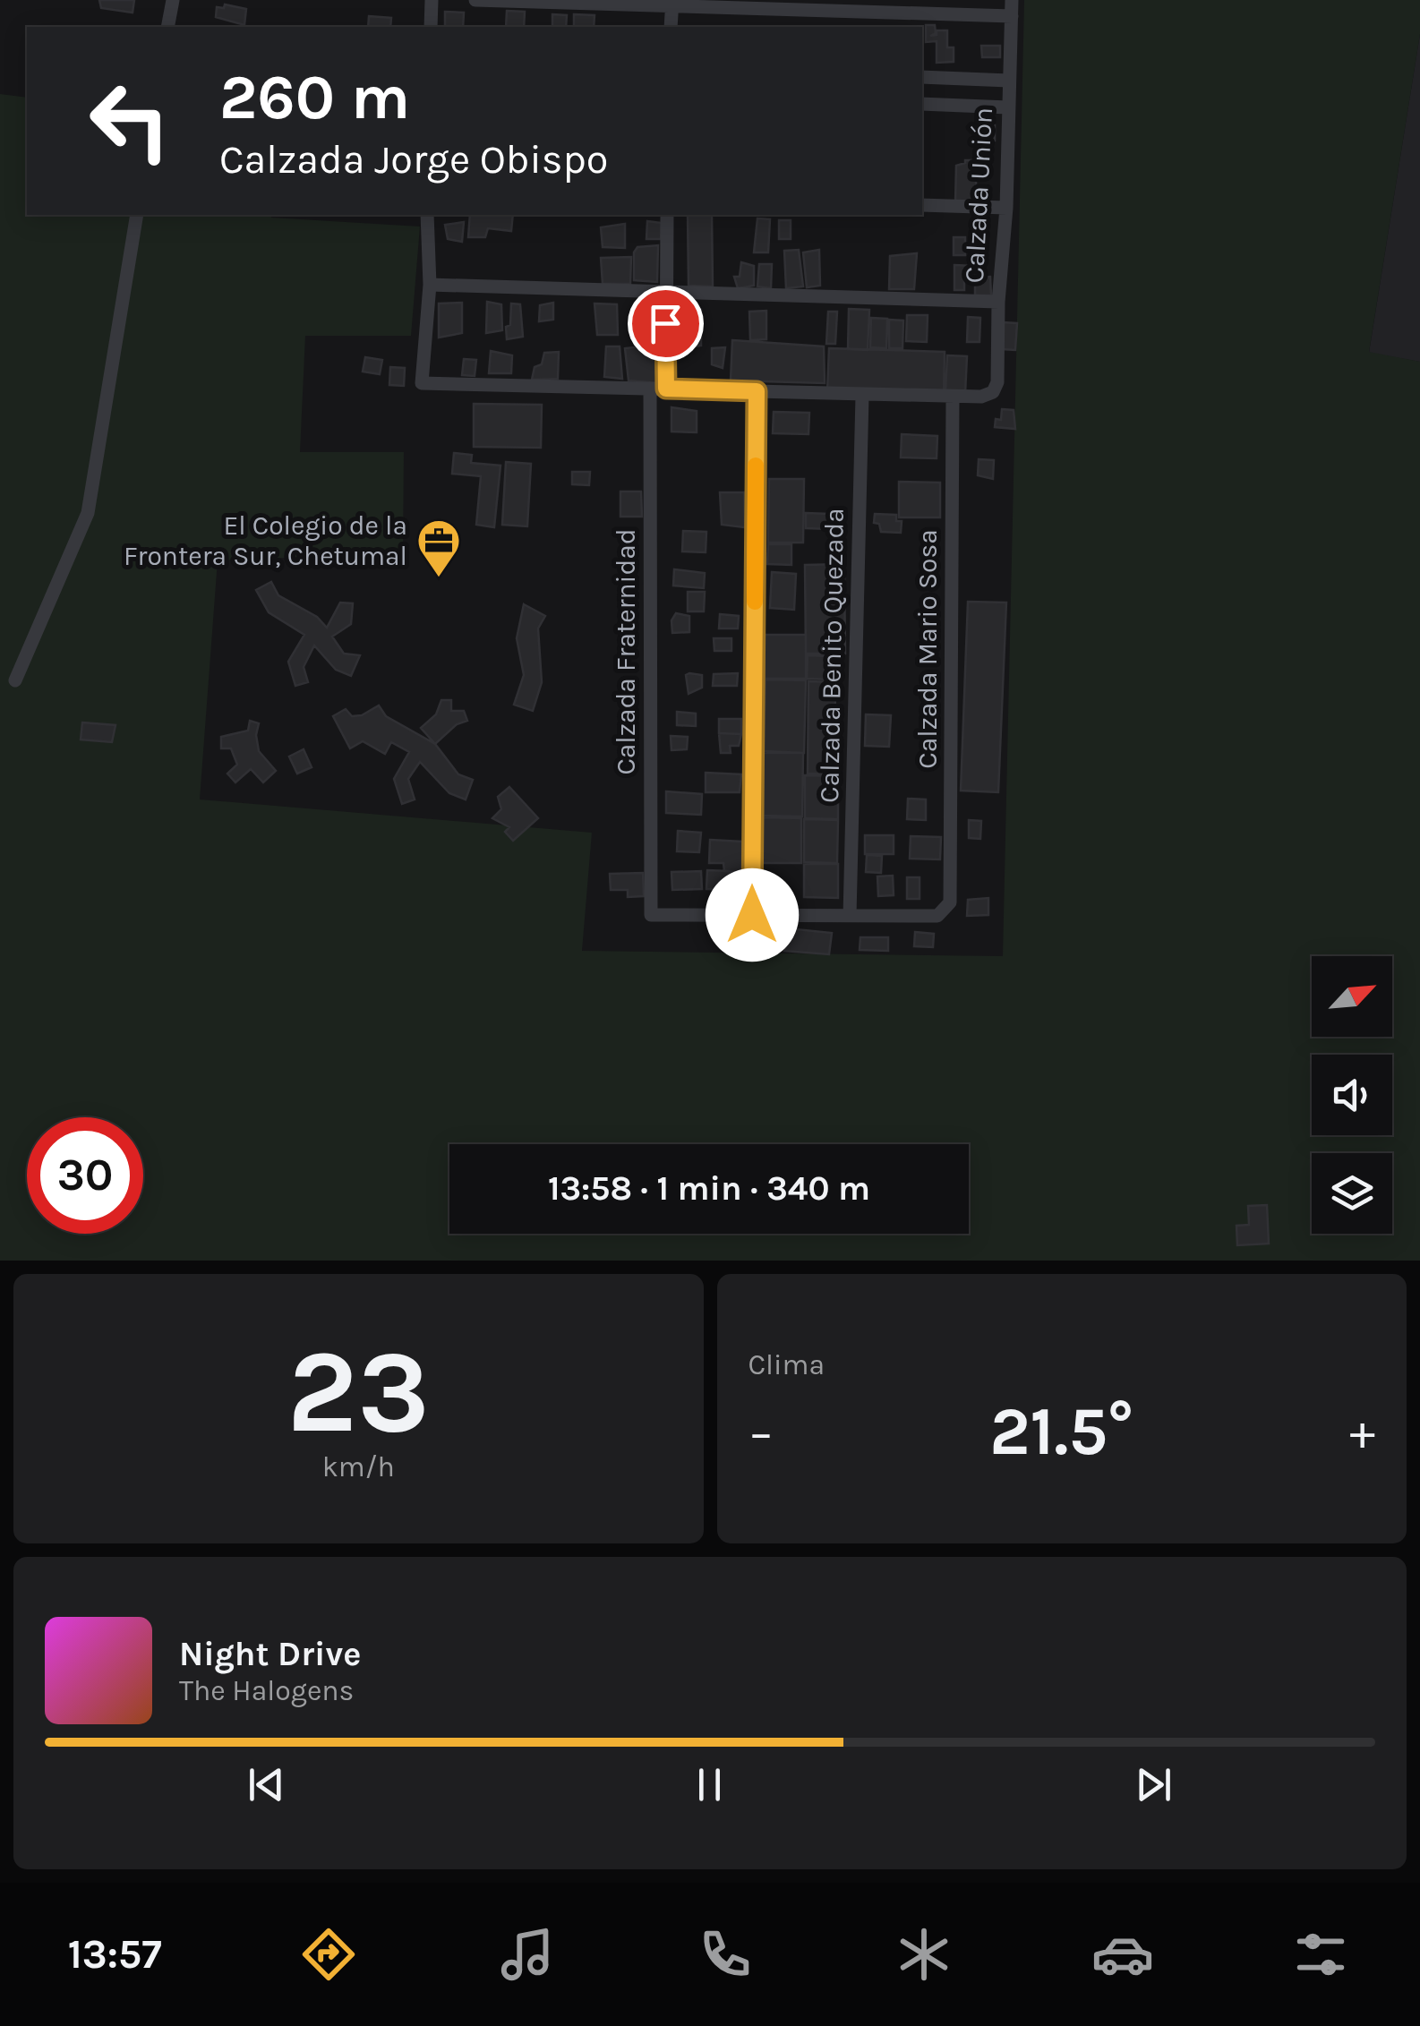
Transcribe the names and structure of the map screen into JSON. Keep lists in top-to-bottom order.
{
  "streets": {
    "street": [
      "Calzada Unión",
      "Calzada Mario Sosa",
      "Calzada Fraternidad",
      "Calzada Benito Quezada"
    ]
  },
  "crossings": [
    ["Calzada Unión", "Calzada Mario Sosa"],
    ["Calzada Mario Sosa", "Calzada Benito Quezada"]
  ],
  "places": {
    "office": ["El Colegio de la Frontera Sur, Chetumal"]
  },
  "north": "top right",
  "page": {
    "turn": ["260 m", "Calzada Jorge Obispo"],
    "limit": "30",
    "trip": "13:58 · 1 min · 340 m",
    "tile": [
      ["23", "km/h"],
      "Clima"
    ],
    "heat": ["−", "21.5°", "+"],
    "song": ["Night Drive", "The Halogens"],
    "tabs": "13:57"
  }
}
